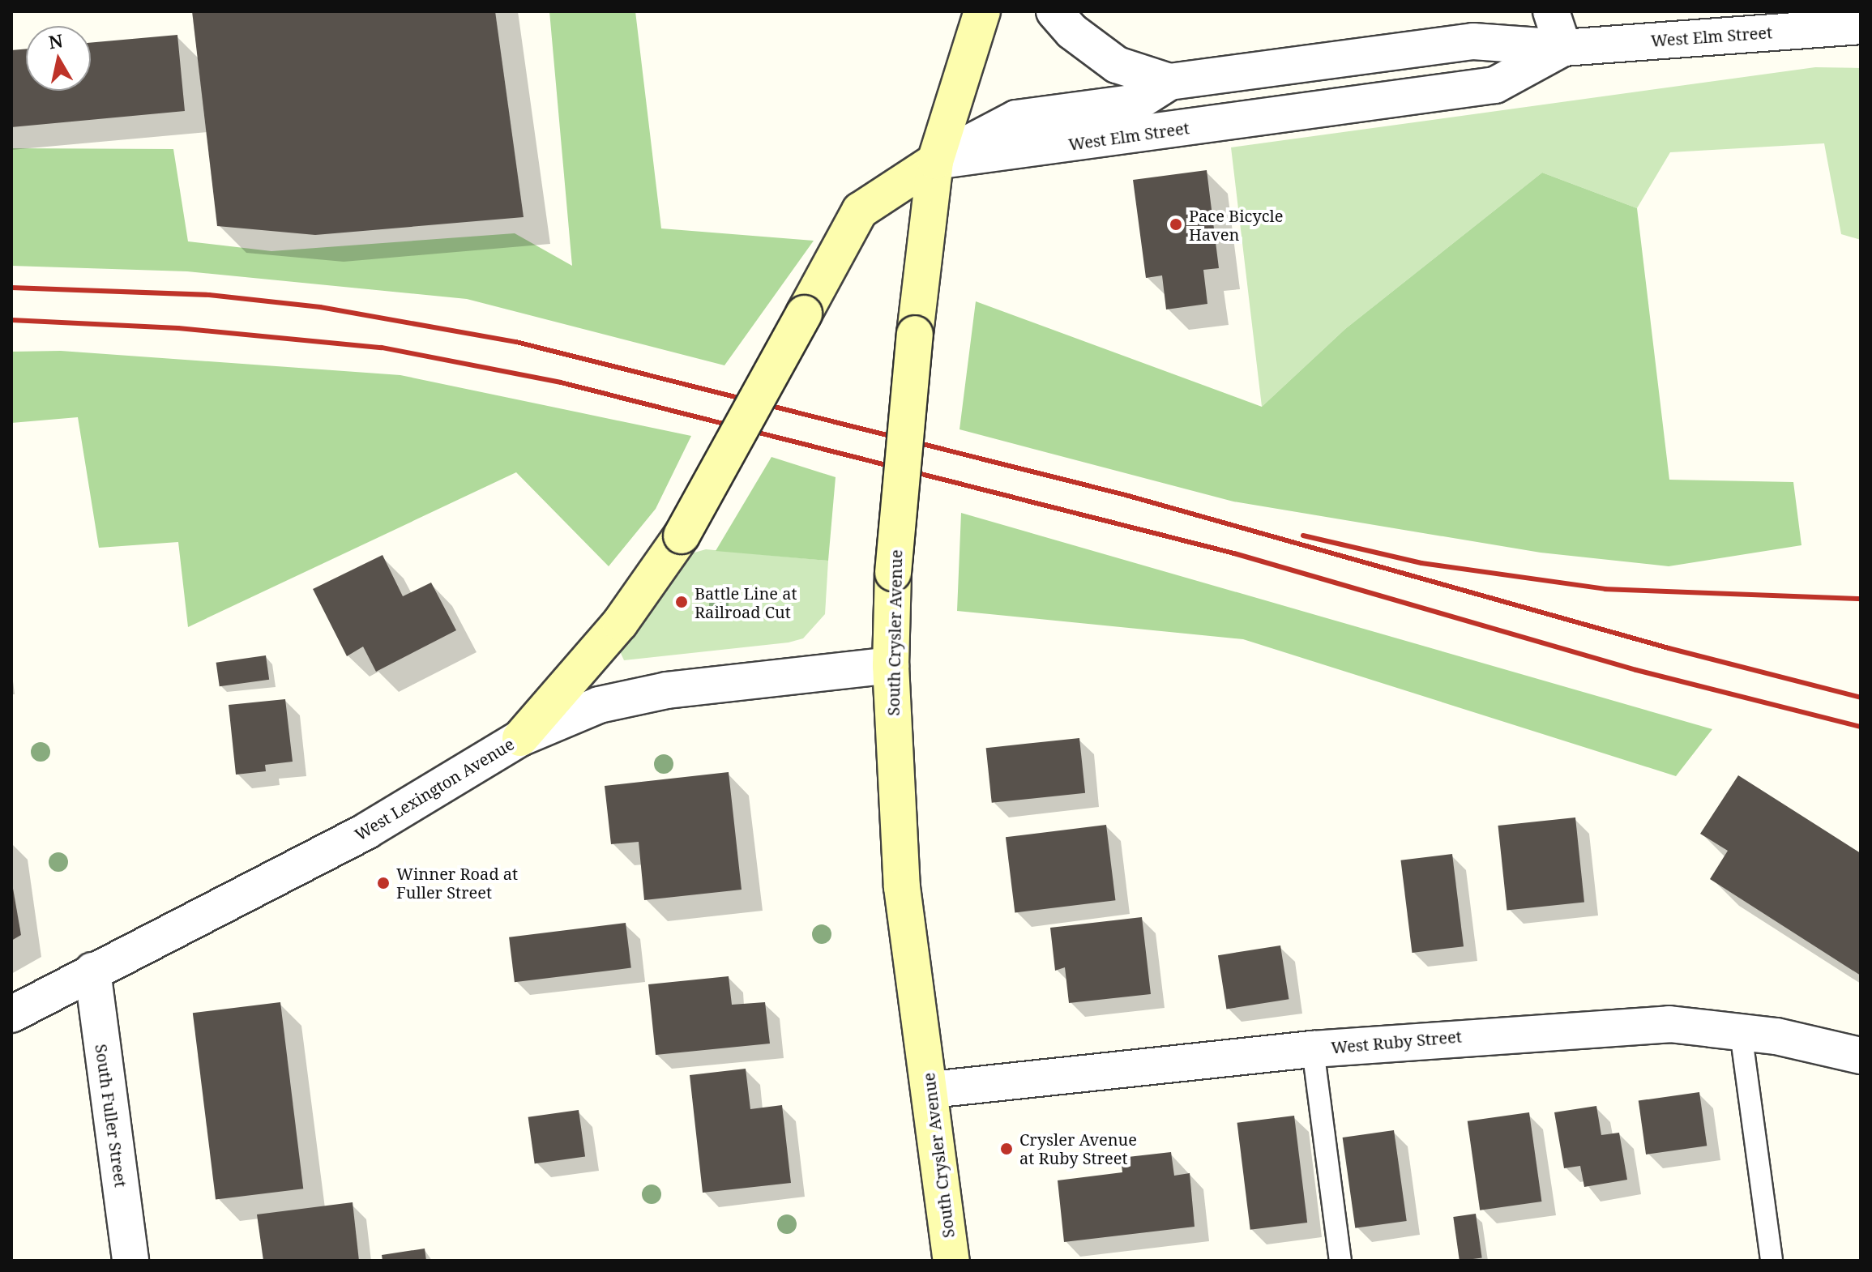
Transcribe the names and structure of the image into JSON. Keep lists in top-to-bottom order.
{
  "streets": {
    "main road": ["South Crysler Avenue"],
    "street": [
      "West Elm Street",
      "West Lexington Avenue",
      "West Ruby Street",
      "South Fuller Street"
    ]
  },
  "crossings": [
    ["West Elm Street", "South Crysler Avenue"],
    ["South Crysler Avenue", "West Lexington Avenue"],
    ["South Crysler Avenue", "West Ruby Street"],
    ["West Lexington Avenue", "South Fuller Street"]
  ],
  "places": [
    "Pace Bicycle Haven",
    "Battle Line at Railroad Cut",
    "Winner Road at Fuller Street",
    "Crysler Avenue at Ruby Street"
  ],
  "north": "top"
}
